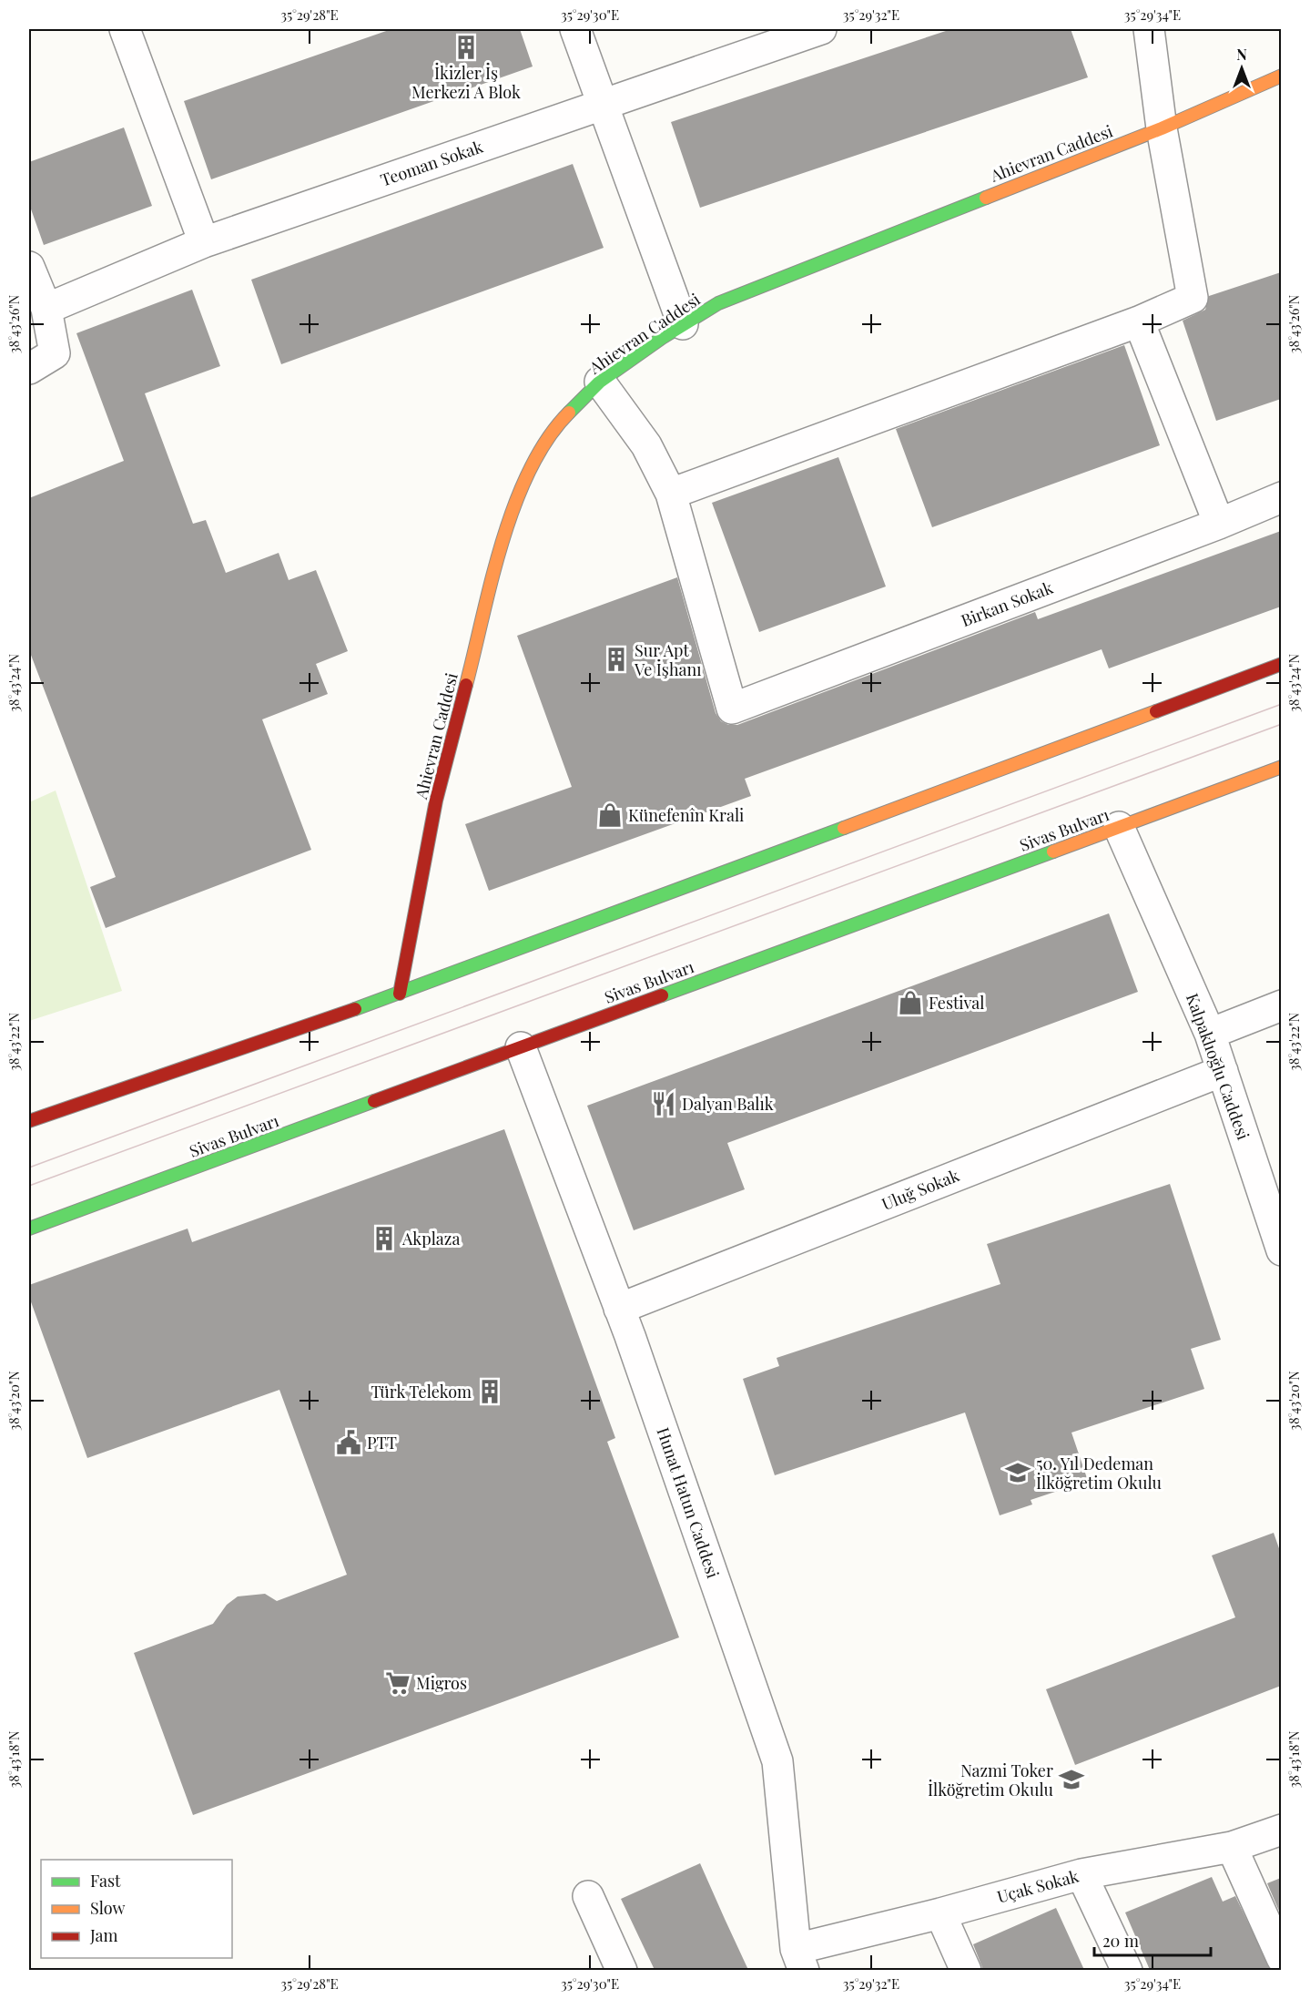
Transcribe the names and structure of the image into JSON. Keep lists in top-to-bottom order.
{
  "streets": {
    "main road": ["Ahievran Caddesi", "Sivas Bulvarı"],
    "street": [
      "Teoman Sokak",
      "Birkan Sokak",
      "Kalpaklıoğlu Caddesi",
      "Uluğ Sokak",
      "Hunat Hatun Caddesi",
      "Uçak Sokak"
    ]
  },
  "crossings": [
    ["Sivas Bulvarı", "Kalpaklıoğlu Caddesi"],
    ["Sivas Bulvarı", "Hunat Hatun Caddesi"],
    ["Kalpaklıoğlu Caddesi", "Uluğ Sokak"],
    ["Uluğ Sokak", "Hunat Hatun Caddesi"],
    ["Hunat Hatun Caddesi", "Uçak Sokak"]
  ],
  "places": {
    "building": [
      "İkizler İş Merkezi A Blok",
      "Sur Apt Ve İşhanı",
      "Akplaza",
      "Türk Telekom"
    ],
    "shop": ["Künefenîn Krali", "Festival"],
    "restaurant": ["Dalyan Balık"],
    "public building": ["PTT"],
    "school or university": ["50. Yıl Dedeman İlköğretim Okulu", "Nazmi Toker İlköğretim Okulu"],
    "supermarket": ["Migros"]
  },
  "legend": ["Fast", "Slow", "Jam"],
  "scale_bar": "20 m",
  "north": "top",
  "coordinates": [
    "35°29'28\"E",
    "35°29'30\"E",
    "35°29'32\"E",
    "35°29'34\"E",
    "38°43'26\"N",
    "38°43'24\"N",
    "38°43'22\"N",
    "38°43'20\"N",
    "38°43'18\"N"
  ]
}
